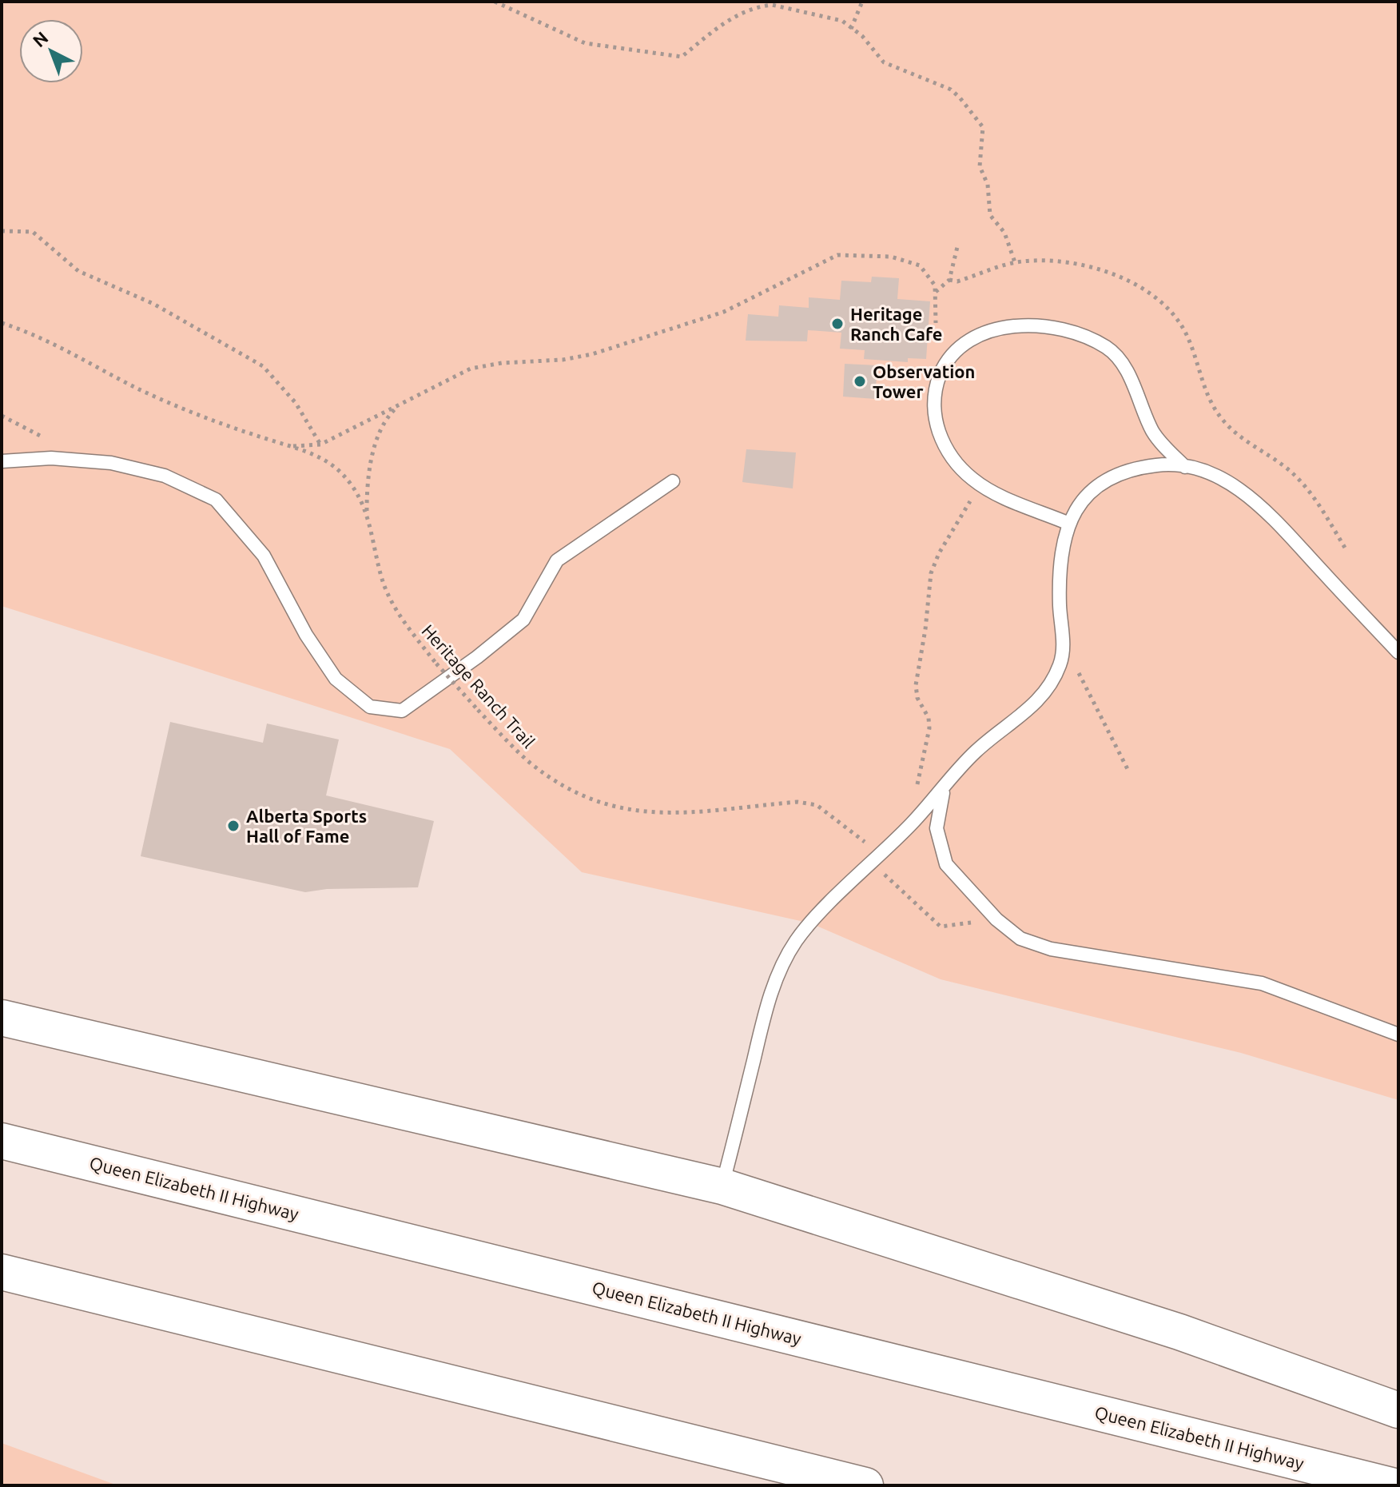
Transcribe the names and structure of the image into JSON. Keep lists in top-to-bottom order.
{
  "streets": {
    "highway": ["Queen Elizabeth II Highway"],
    "path": ["Heritage Ranch Trail"]
  },
  "places": ["Heritage Ranch Cafe", "Observation Tower", "Alberta Sports Hall of Fame"],
  "north": "top left"
}
